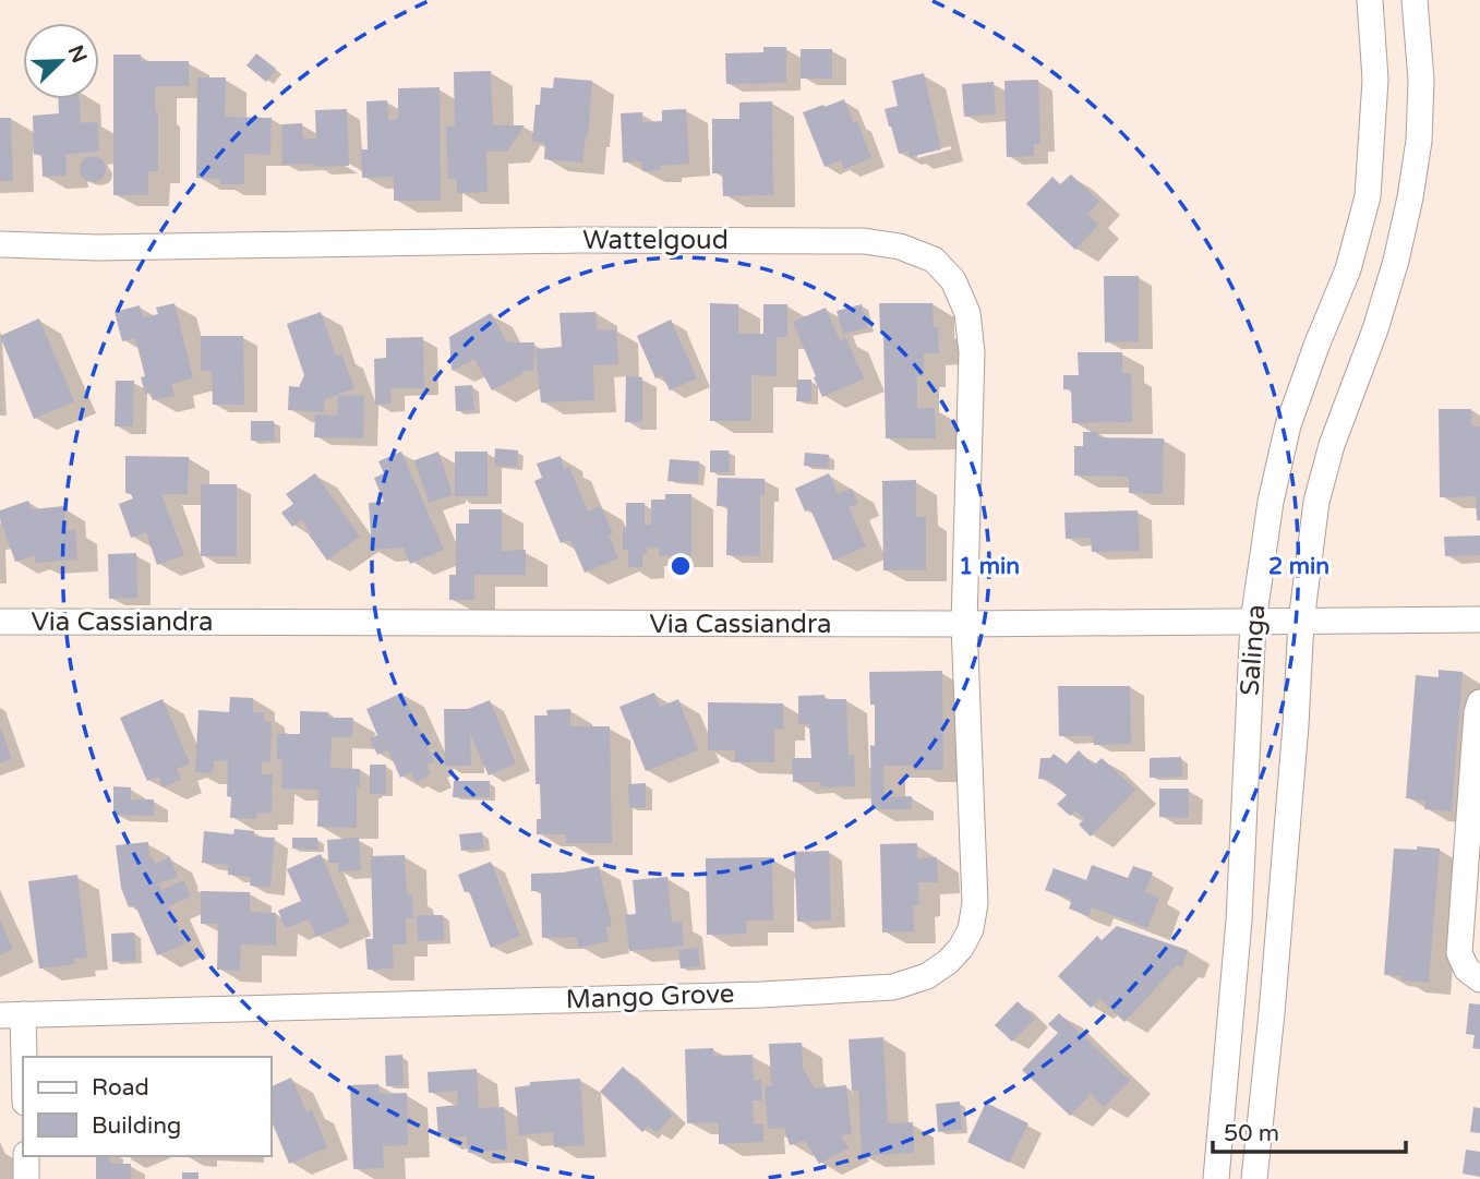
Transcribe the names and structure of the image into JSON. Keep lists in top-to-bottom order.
{
  "streets": {
    "street": [
      "Wattelgoud",
      "Via Cassiandra",
      "Salinga",
      "Mango Grove"
    ]
  },
  "crossings": [
    ["Wattelgoud", "Via Cassiandra"],
    ["Wattelgoud", "Mango Grove"],
    ["Via Cassiandra", "Salinga"],
    ["Via Cassiandra", "Mango Grove"]
  ],
  "legend": ["Road", "Building"],
  "scale_bar": "50 m",
  "north": "top right",
  "rings": ["1 min", "2 min"]
}
